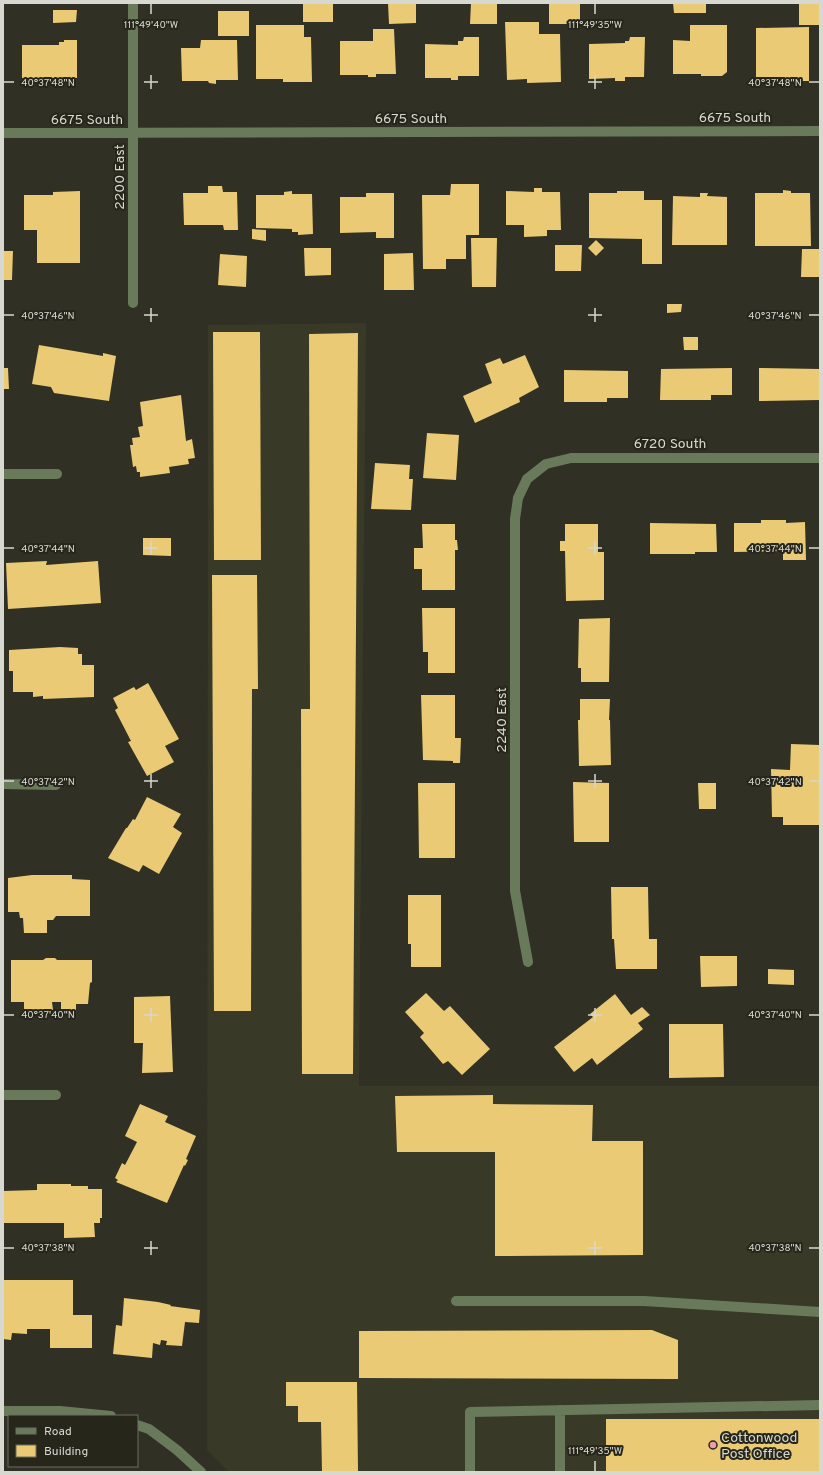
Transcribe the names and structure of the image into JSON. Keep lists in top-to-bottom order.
{
  "streets": {
    "street": [
      "6675 South",
      "2200 East",
      "6720 South",
      "2240 East"
    ]
  },
  "crossings": [
    ["6675 South", "2200 East"],
    ["6720 South", "2240 East"]
  ],
  "places": ["Cottonwood Post Office"],
  "legend": ["Road", "Building"],
  "coordinates": [
    "111°49'40\"W",
    "111°49'35\"W",
    "40°37'48\"N",
    "40°37'46\"N",
    "40°37'44\"N",
    "40°37'42\"N",
    "40°37'40\"N",
    "40°37'38\"N"
  ]
}
